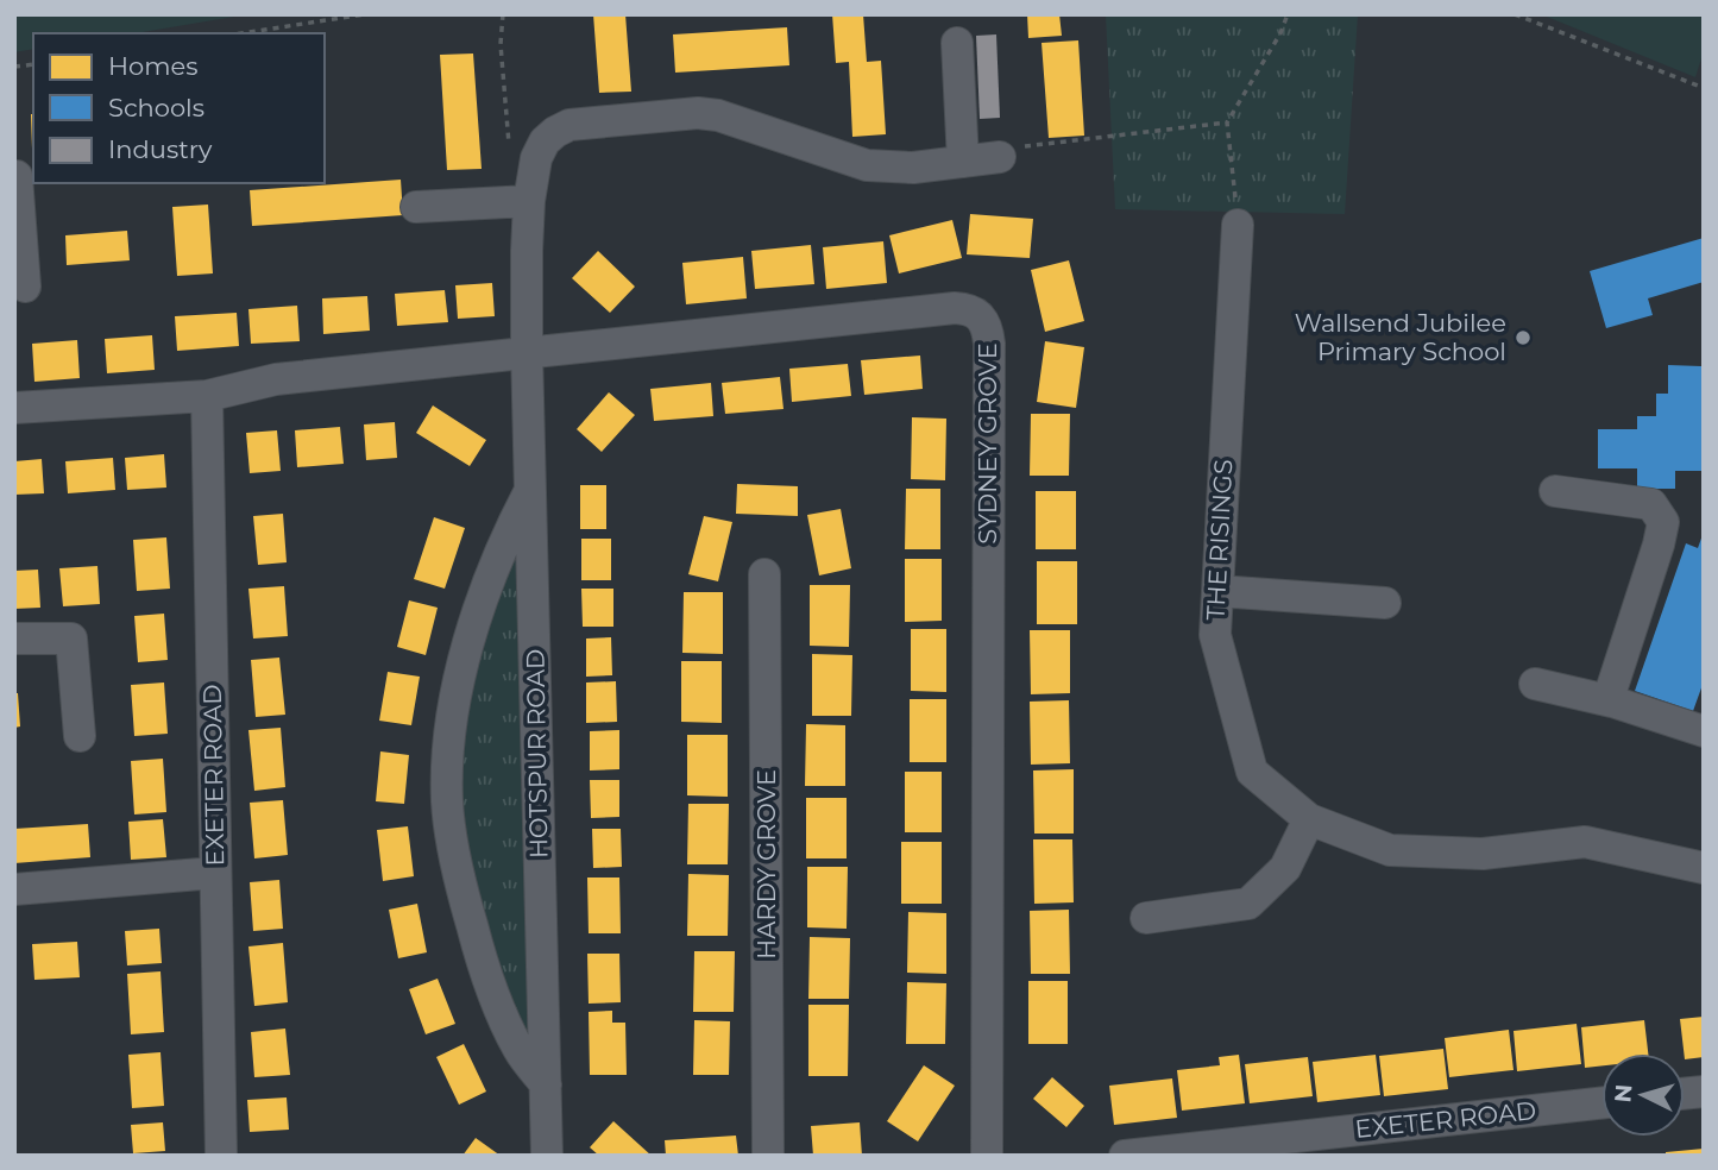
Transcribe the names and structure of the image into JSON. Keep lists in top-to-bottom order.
{
  "streets": {
    "street": [
      "SYDNEY GROVE",
      "THE RISINGS",
      "HOTSPUR ROAD",
      "EXETER ROAD",
      "HARDY GROVE"
    ]
  },
  "crossings": [
    ["SYDNEY GROVE", "HOTSPUR ROAD"],
    ["SYDNEY GROVE", "EXETER ROAD"]
  ],
  "places": ["Wallsend Jubilee Primary School"],
  "legend": ["Homes", "Schools", "Industry"],
  "north": "left"
}
